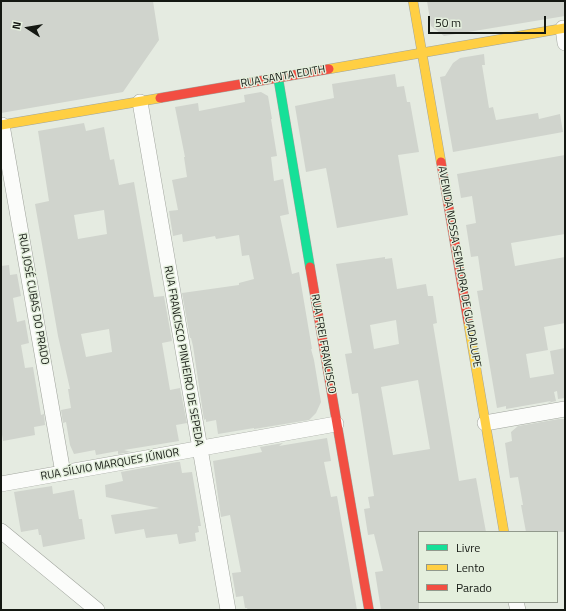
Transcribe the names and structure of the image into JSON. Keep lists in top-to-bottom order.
{
  "streets": {
    "street": [
      "RUA SANTA EDITH",
      "AVENIDA NOSSA SENHORA DE GUADALUPE",
      "RUA JOSÉ CUBAS DO PRADO",
      "RUA FREI FRANCISCO",
      "RUA FRANCISCO PINHEIRO DE SEPEDA",
      "RUA SÍLVIO MARQUES JÚNIOR"
    ]
  },
  "crossings": [
    ["RUA SANTA EDITH", "AVENIDA NOSSA SENHORA DE GUADALUPE"],
    ["RUA SANTA EDITH", "RUA JOSÉ CUBAS DO PRADO"],
    ["RUA SANTA EDITH", "RUA FREI FRANCISCO"],
    ["RUA SANTA EDITH", "RUA FRANCISCO PINHEIRO DE SEPEDA"],
    ["RUA JOSÉ CUBAS DO PRADO", "RUA SÍLVIO MARQUES JÚNIOR"],
    ["RUA FREI FRANCISCO", "RUA SÍLVIO MARQUES JÚNIOR"],
    ["RUA FRANCISCO PINHEIRO DE SEPEDA", "RUA SÍLVIO MARQUES JÚNIOR"]
  ],
  "legend": ["Livre", "Lento", "Parado"],
  "scale_bar": "50 m",
  "north": "left"
}
